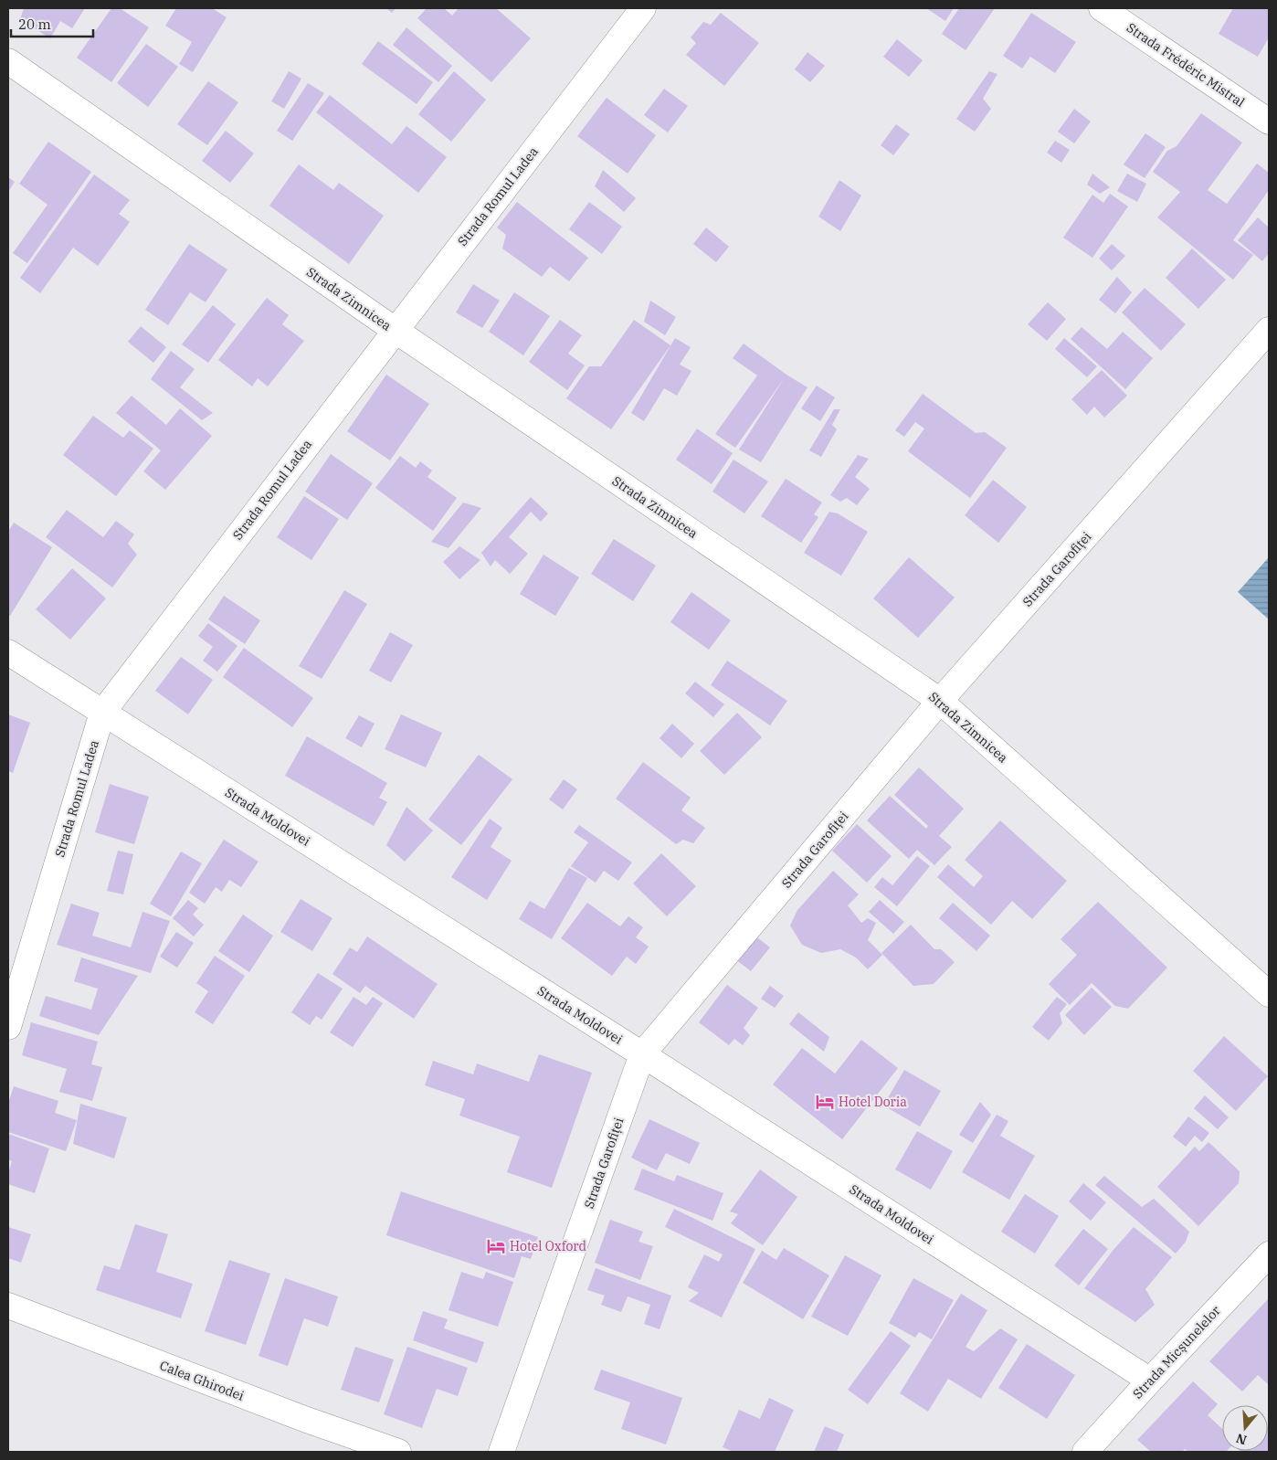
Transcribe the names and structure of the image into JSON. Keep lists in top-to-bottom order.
{
  "streets": {
    "street": [
      "Strada Frédéric Mistral",
      "Strada Romul Ladea",
      "Strada Zimnicea",
      "Strada Garofiței",
      "Strada Moldovei",
      "Strada Micșunelelor",
      "Calea Ghirodei"
    ]
  },
  "crossings": [
    ["Strada Romul Ladea", "Strada Zimnicea"],
    ["Strada Romul Ladea", "Strada Moldovei"],
    ["Strada Zimnicea", "Strada Garofiței"],
    ["Strada Garofiței", "Strada Moldovei"],
    ["Strada Moldovei", "Strada Micșunelelor"]
  ],
  "places": {
    "hotel": ["Hotel Doria", "Hotel Oxford"]
  },
  "scale_bar": "20 m",
  "north": "bottom"
}
